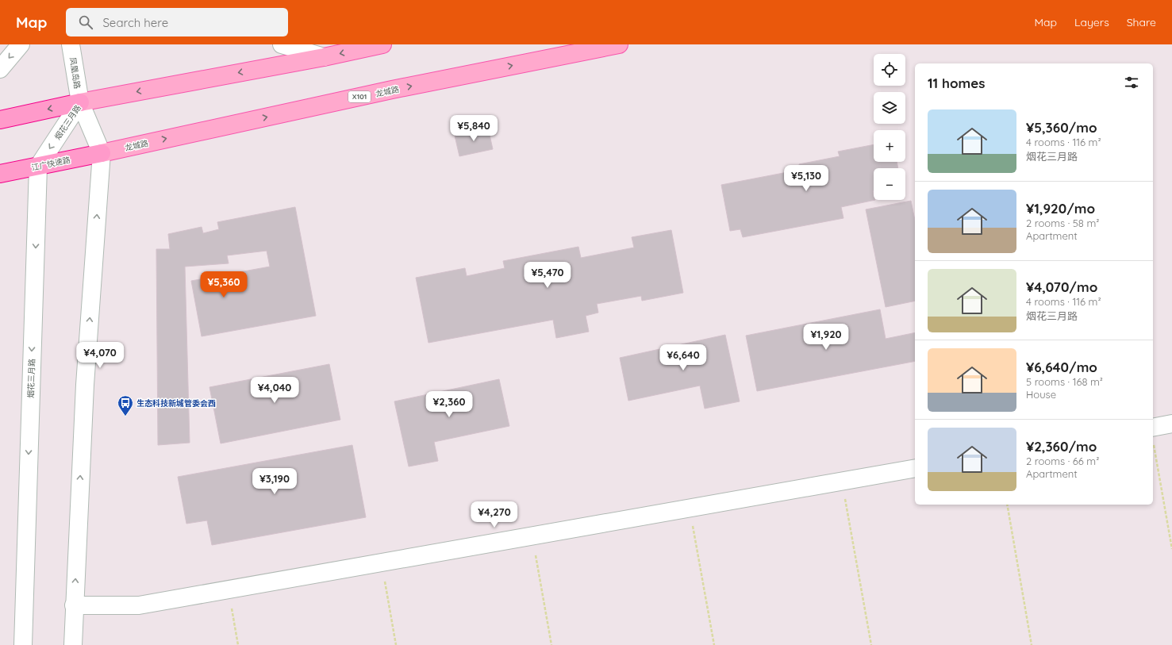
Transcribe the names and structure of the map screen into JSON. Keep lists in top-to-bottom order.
{
  "streets": {
    "highway": ["江广快速路"],
    "main road": [
      "凤凰岛路",
      "龙城路",
      "X101",
      "烟花三月路"
    ]
  },
  "crossings": [
    ["凤凰岛路", "烟花三月路"],
    ["龙城路", "烟花三月路"],
    ["龙城路", "江广快速路"],
    ["烟花三月路", "江广快速路"]
  ],
  "places": {
    "bus stop": ["生态科技新城管委会西"]
  },
  "page": {
    "header": "Map",
    "search": "Search here",
    "nav": ["Map", "Layers", "Share"],
    "map_buttons": ["+", "−"],
    "heading": "11 homes",
    "list": [
      {
        "name": "¥5,360/mo",
        "note": "4 rooms · 116 m² · 烟花三月路"
      },
      {
        "name": "¥1,920/mo",
        "note": "2 rooms · 58 m² · Apartment"
      },
      {
        "name": "¥4,070/mo",
        "note": "4 rooms · 116 m² · 烟花三月路"
      },
      {
        "name": "¥6,640/mo",
        "note": "5 rooms · 168 m² · House"
      },
      {
        "name": "¥2,360/mo",
        "note": "2 rooms · 66 m² · Apartment"
      }
    ],
    "price": [
      "¥5,840",
      "¥5,130",
      "¥5,470",
      "¥5,360",
      "¥1,920",
      "¥4,070",
      "¥6,640",
      "¥4,040",
      "¥2,360",
      "¥3,190",
      "¥4,270"
    ]
  }
}
